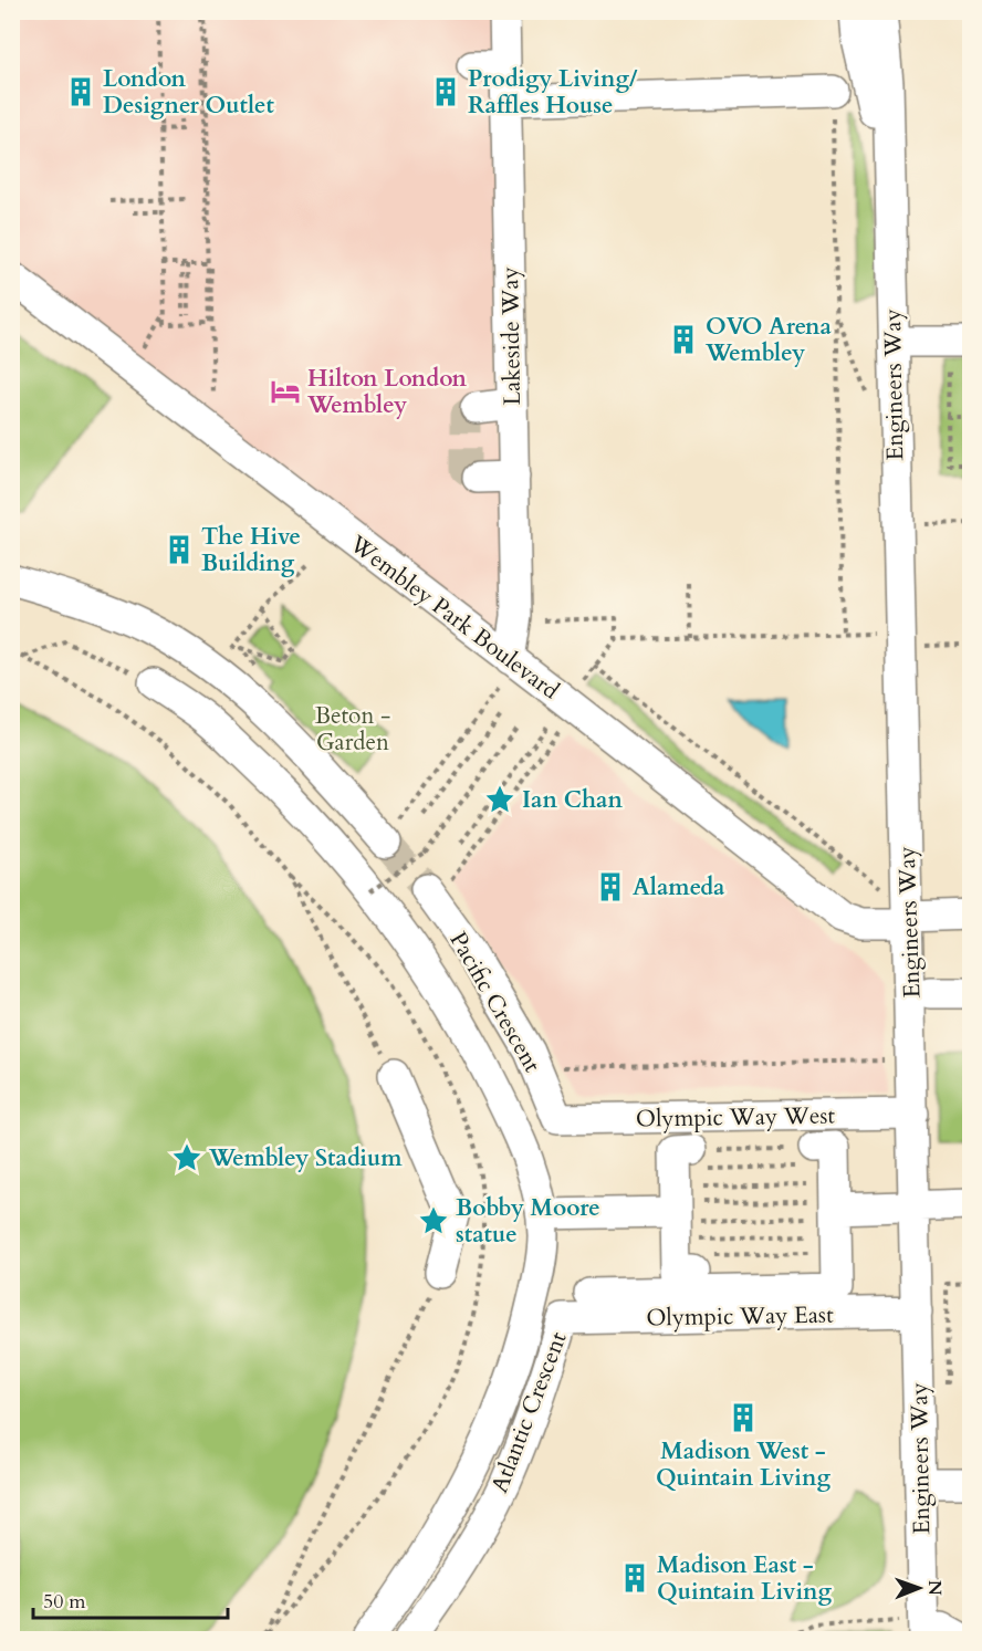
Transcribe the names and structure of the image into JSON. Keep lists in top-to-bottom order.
{
  "streets": {
    "street": [
      "Lakeside Way",
      "Engineers Way",
      "Wembley Park Boulevard",
      "Pacific Crescent",
      "Olympic Way West",
      "Olympic Way East",
      "Atlantic Crescent"
    ]
  },
  "crossings": [
    ["Lakeside Way", "Wembley Park Boulevard"],
    ["Engineers Way", "Wembley Park Boulevard"],
    ["Engineers Way", "Olympic Way West"],
    ["Engineers Way", "Olympic Way East"],
    ["Pacific Crescent", "Olympic Way West"],
    ["Olympic Way East", "Atlantic Crescent"]
  ],
  "parks": ["Beton - Garden"],
  "places": {
    "building": [
      "London Designer Outlet",
      "Prodigy Living/ Raffles House",
      "OVO Arena Wembley",
      "The Hive Building",
      "Alameda",
      "Madison West - Quintain Living",
      "Madison East - Quintain Living"
    ],
    "hotel": ["Hilton London Wembley"],
    "place": ["Ian Chan", "Wembley Stadium", "Bobby Moore statue"]
  },
  "scale_bar": "50 m",
  "north": "right"
}
